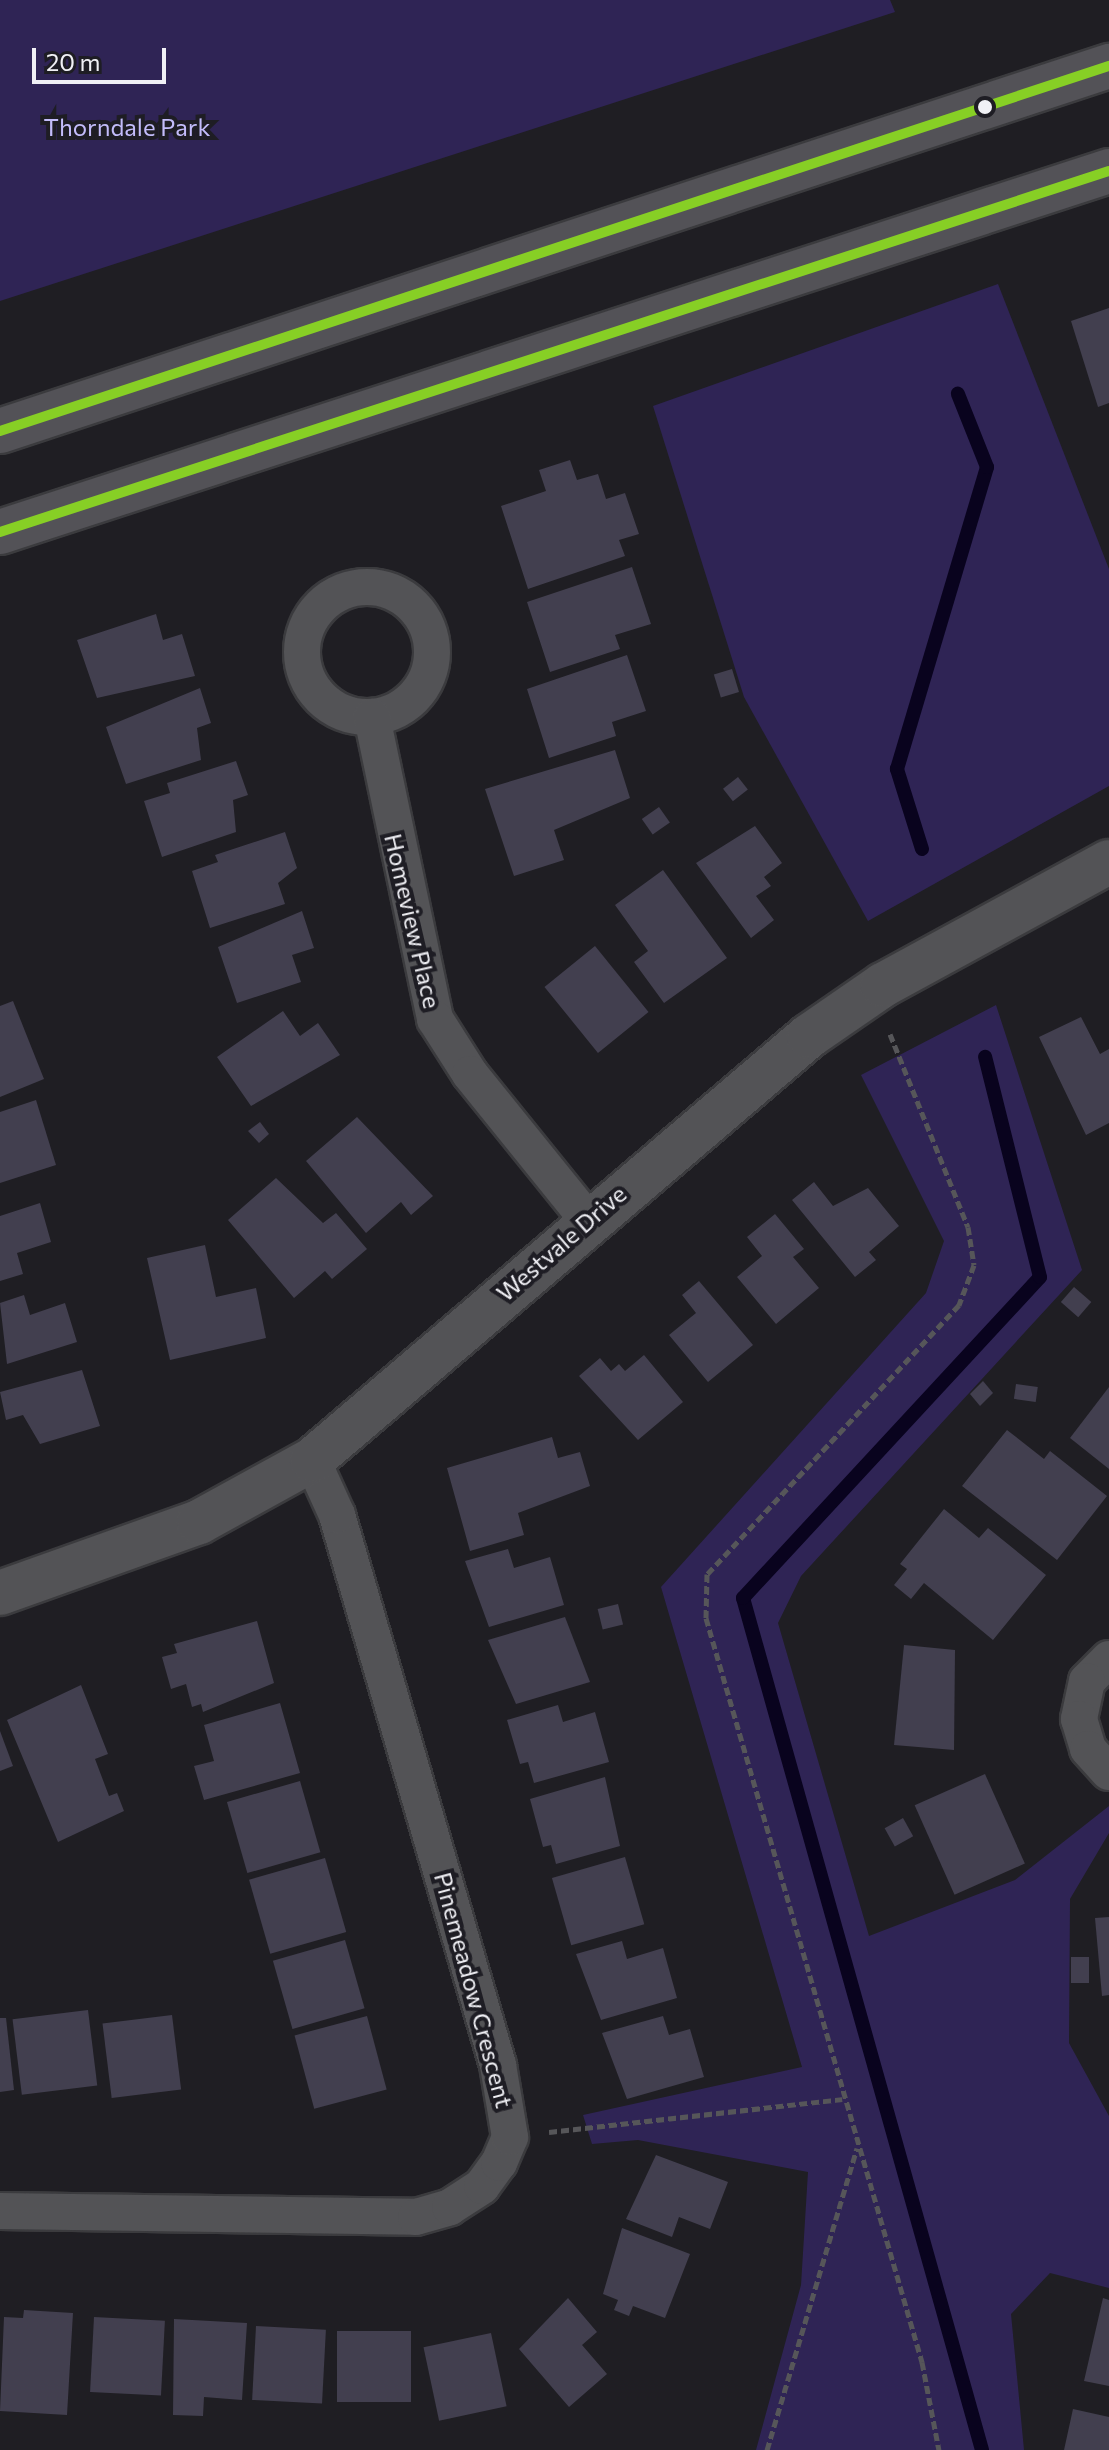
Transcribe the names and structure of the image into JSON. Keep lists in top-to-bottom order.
{
  "streets": {
    "street": ["Homeview Place", "Westvale Drive", "Pinemeadow Crescent"]
  },
  "crossings": [
    ["Homeview Place", "Westvale Drive"],
    ["Westvale Drive", "Pinemeadow Crescent"]
  ],
  "parks": ["Thorndale Park"],
  "scale_bar": "20 m"
}
